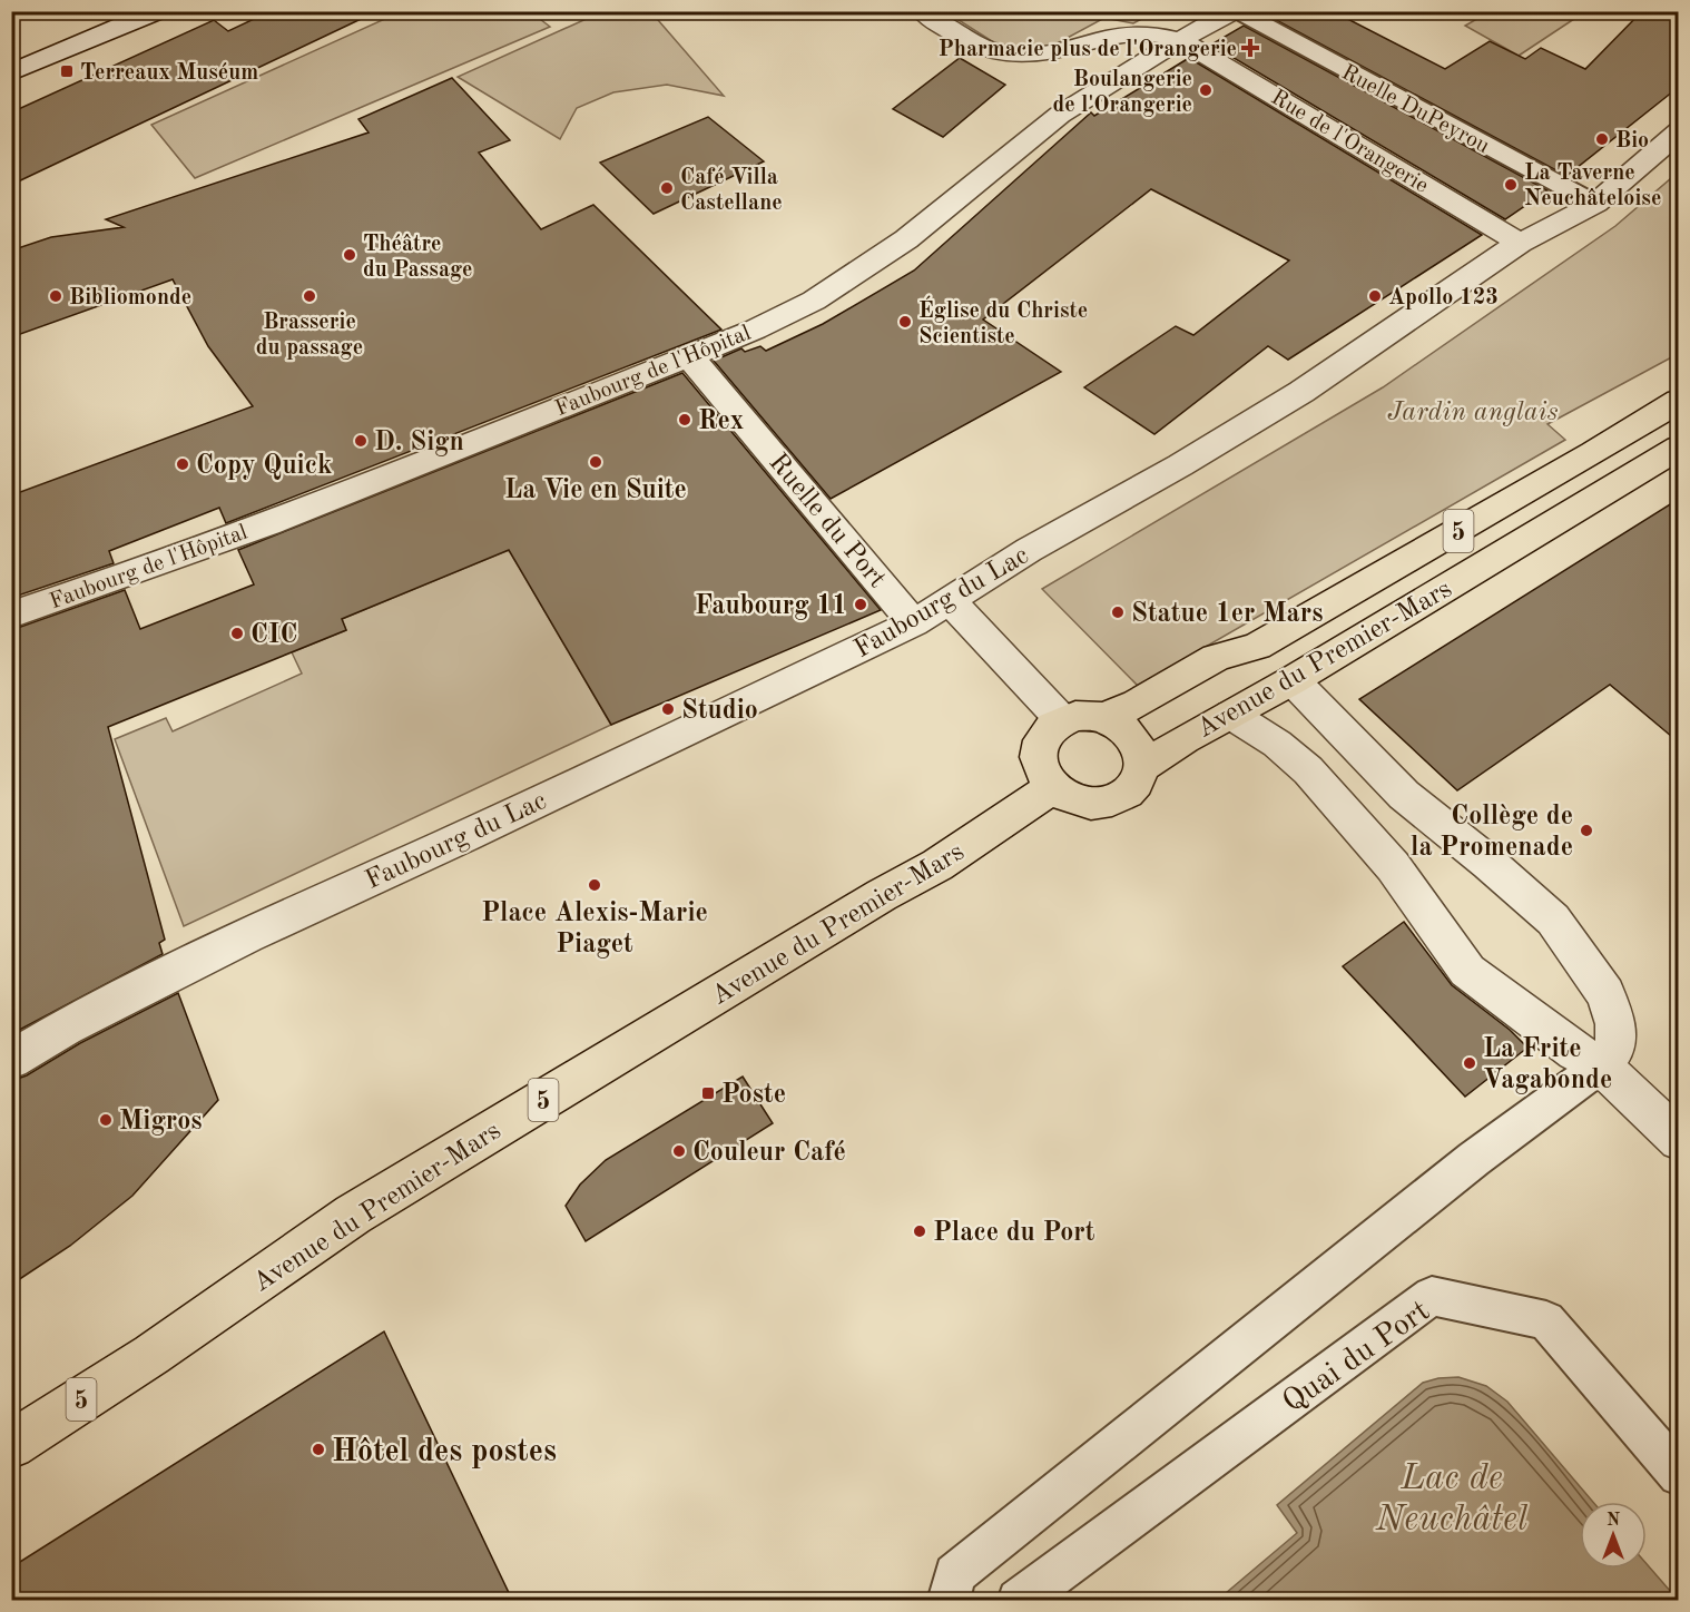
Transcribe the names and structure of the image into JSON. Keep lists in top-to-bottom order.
{
  "streets": {
    "main road": ["5", "Avenue du Premier-Mars"],
    "street": [
      "Rue de l'Orangerie",
      "Faubourg de l'Hôpital",
      "Ruelle du Port",
      "Faubourg du Lac"
    ],
    "lane": ["Ruelle DuPeyrou", "Quai du Port"]
  },
  "crossings": [
    ["Ruelle DuPeyrou", "Faubourg de l'Hôpital"],
    ["Ruelle DuPeyrou", "Faubourg du Lac"],
    ["Rue de l'Orangerie", "Faubourg de l'Hôpital"],
    ["Rue de l'Orangerie", "Faubourg du Lac"],
    ["Faubourg de l'Hôpital", "Ruelle du Port"],
    ["Ruelle du Port", "Faubourg du Lac"]
  ],
  "water": ["Lac de Neuchâtel"],
  "parks": ["Jardin anglais"],
  "places": {
    "health": ["Pharmacie plus de l'Orangerie"],
    "transit": ["Terreaux Muséum", "Poste"],
    "other": [
      "Boulangerie de l'Orangerie",
      "Bio",
      "La Taverne Neuchâteloise",
      "Café Villa Castellane",
      "Théâtre du Passage",
      "Bibliomonde",
      "Brasserie du passage",
      "Apollo 123",
      "Église du Christe Scientiste",
      "Rex",
      "D. Sign",
      "La Vie en Suite",
      "Copy Quick",
      "Faubourg 11",
      "Statue 1er Mars",
      "CIC",
      "Studio",
      "Collège de la Promenade",
      "Place Alexis-Marie Piaget",
      "La Frite Vagabonde",
      "Migros",
      "Couleur Café",
      "Place du Port",
      "Hôtel des postes"
    ]
  },
  "north": "top"
}
